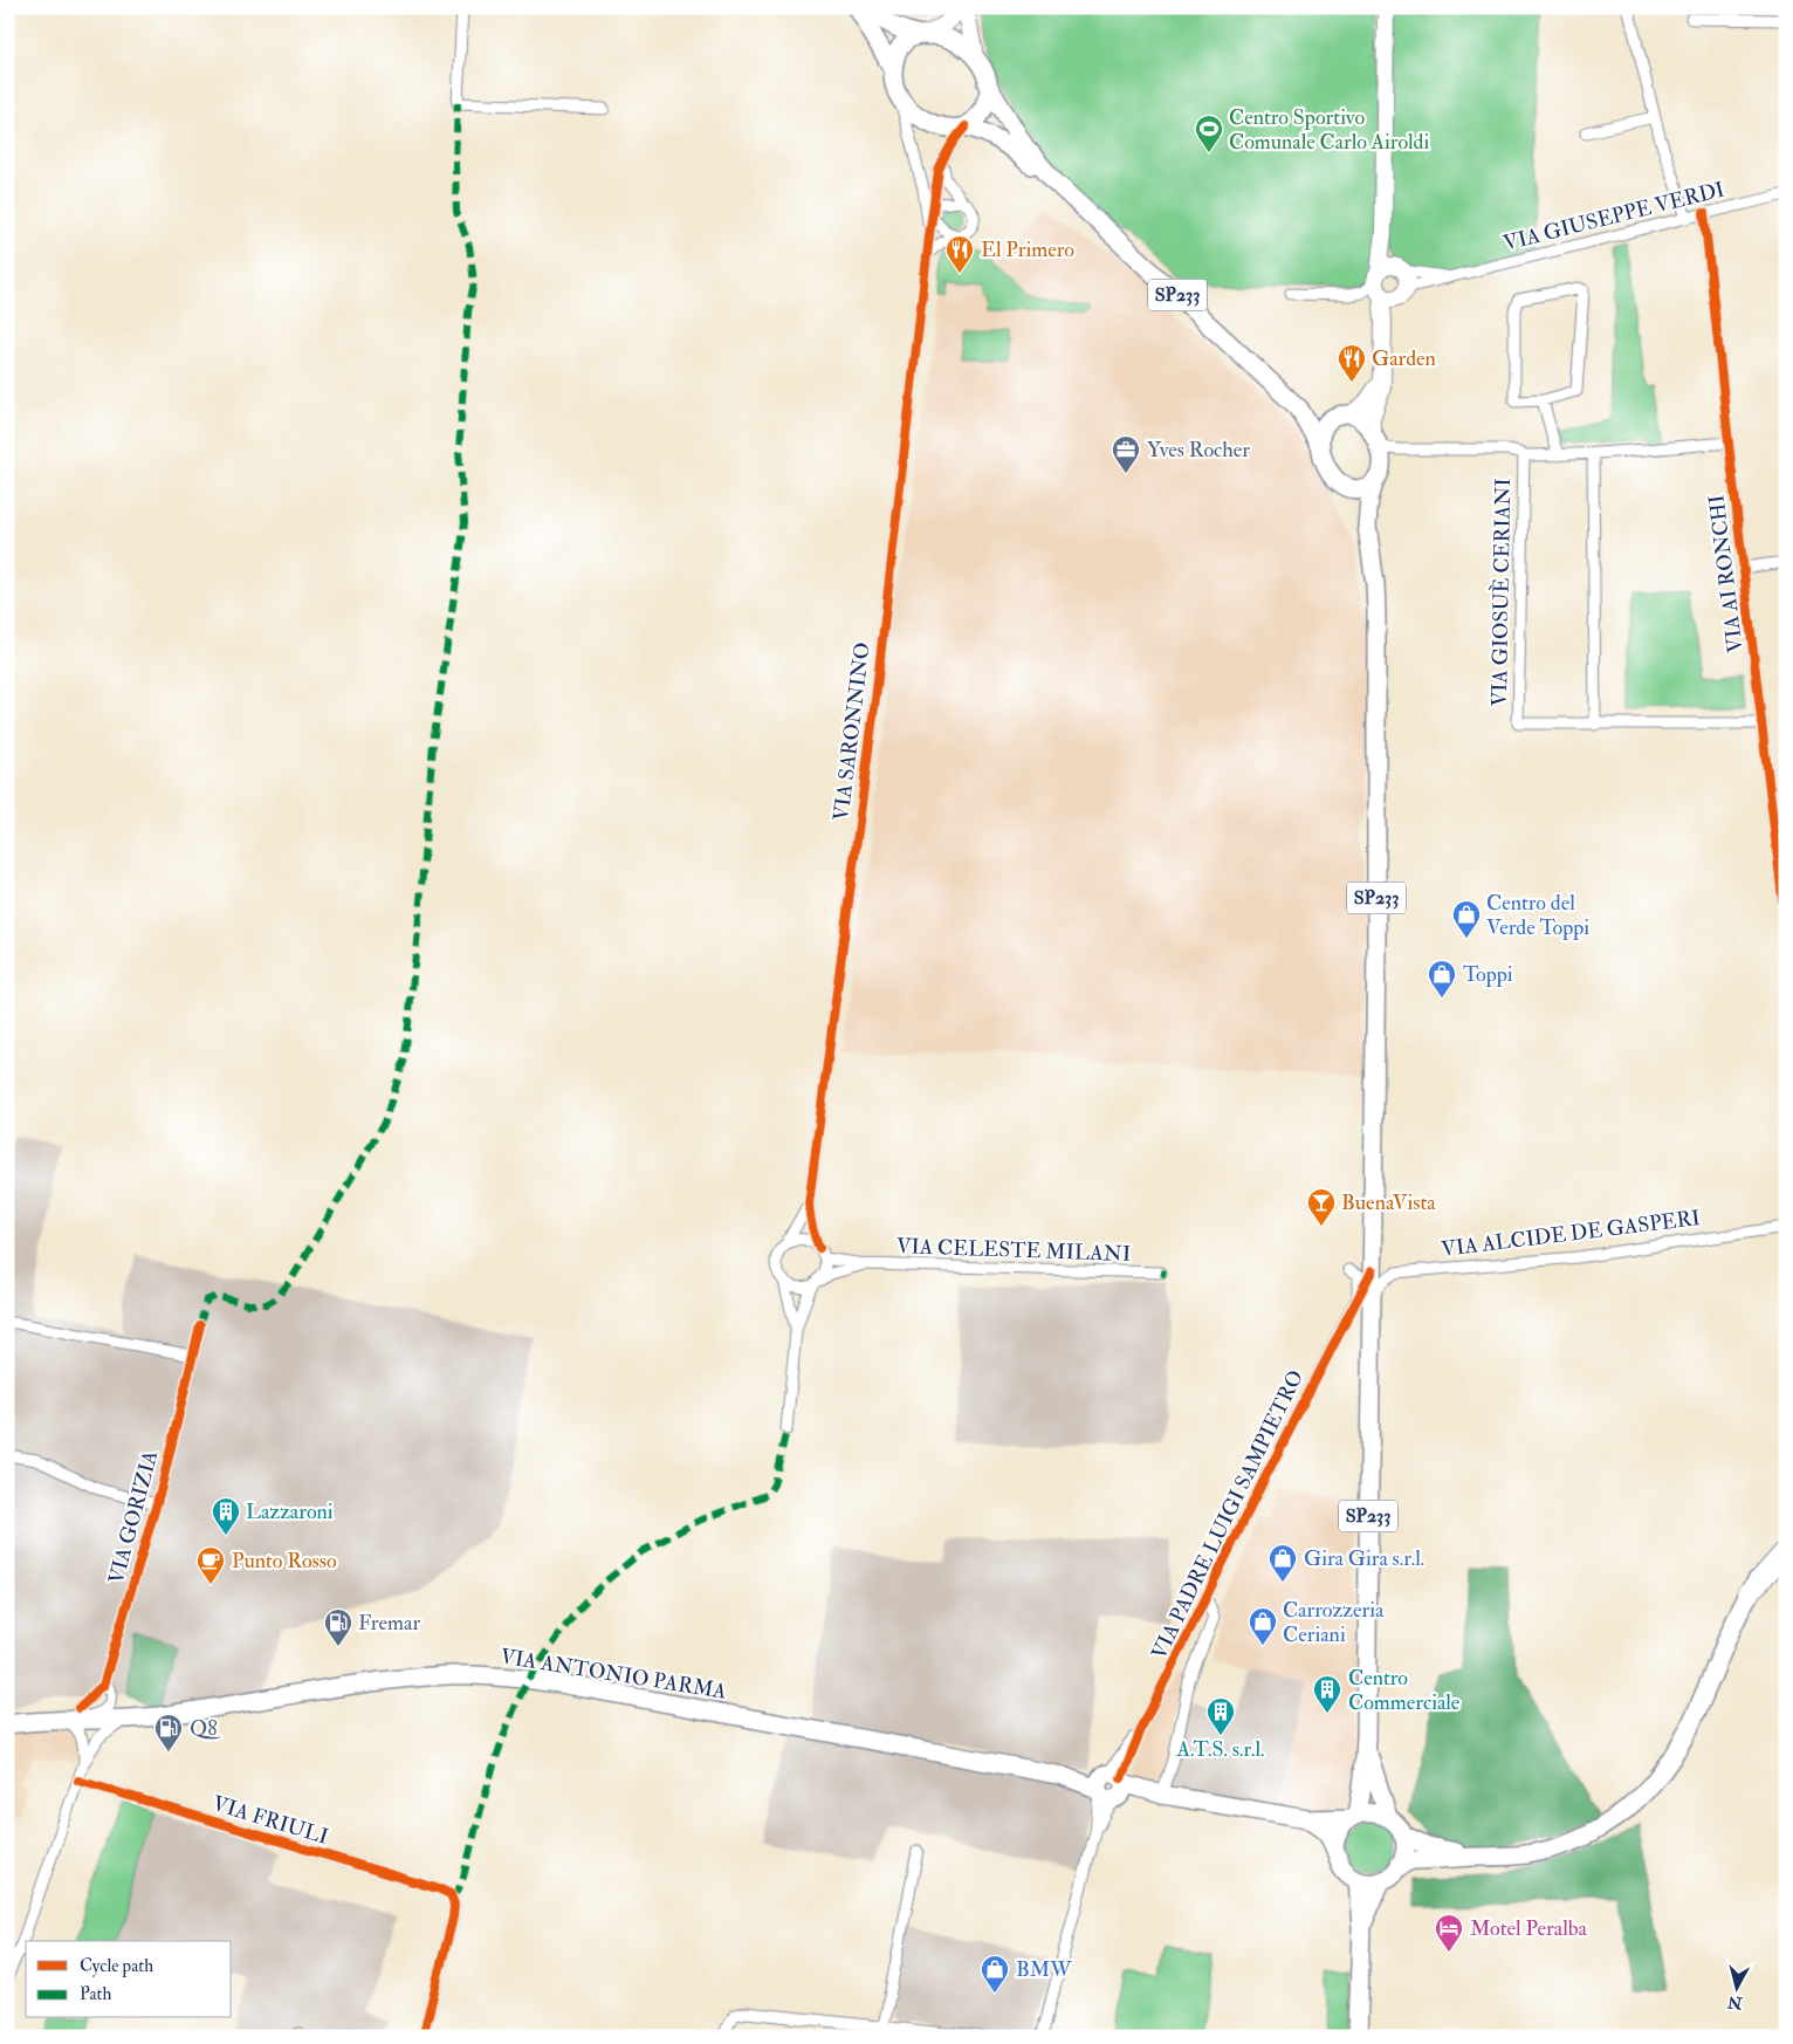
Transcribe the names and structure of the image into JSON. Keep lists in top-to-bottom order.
{
  "streets": {
    "main road": ["SP233", "VIA ANTONIO PARMA"],
    "street": [
      "VIA GIUSEPPE VERDI",
      "VIA AI RONCHI",
      "VIA GIOSUÈ CERIANI",
      "VIA SARONNINO",
      "VIA ALCIDE DE GASPERI",
      "VIA CELESTE MILANI",
      "VIA PADRE LUIGI SAMPIETRO",
      "VIA GORIZIA",
      "VIA FRIULI"
    ]
  },
  "crossings": [
    ["VIA GIUSEPPE VERDI", "VIA AI RONCHI"],
    ["SP233", "VIA SARONNINO"],
    ["SP233", "VIA ALCIDE DE GASPERI"],
    ["SP233", "VIA PADRE LUIGI SAMPIETRO"],
    ["SP233", "VIA ANTONIO PARMA"],
    ["VIA AI RONCHI", "VIA GIOSUÈ CERIANI"],
    ["VIA ALCIDE DE GASPERI", "VIA PADRE LUIGI SAMPIETRO"],
    ["VIA PADRE LUIGI SAMPIETRO", "VIA ANTONIO PARMA"],
    ["VIA GORIZIA", "VIA ANTONIO PARMA"]
  ],
  "places": {
    "sports": ["Centro Sportivo Comunale Carlo Airoldi"],
    "restaurant": ["El Primero", "Garden"],
    "office": ["Yves Rocher"],
    "shop": [
      "Centro del Verde Toppi",
      "Toppi",
      "Gira Gira s.r.l.",
      "Carrozzeria Ceriani",
      "BMW"
    ],
    "bar": ["BuenaVista"],
    "building": ["Lazzaroni", "Centro Commerciale", "A.T.S. s.r.l."],
    "cafe": ["Punto Rosso"],
    "fuel station": ["Fremar", "Q8"],
    "hotel": ["Motel Peralba"]
  },
  "legend": ["Cycle path", "Path"],
  "north": "bottom"
}
